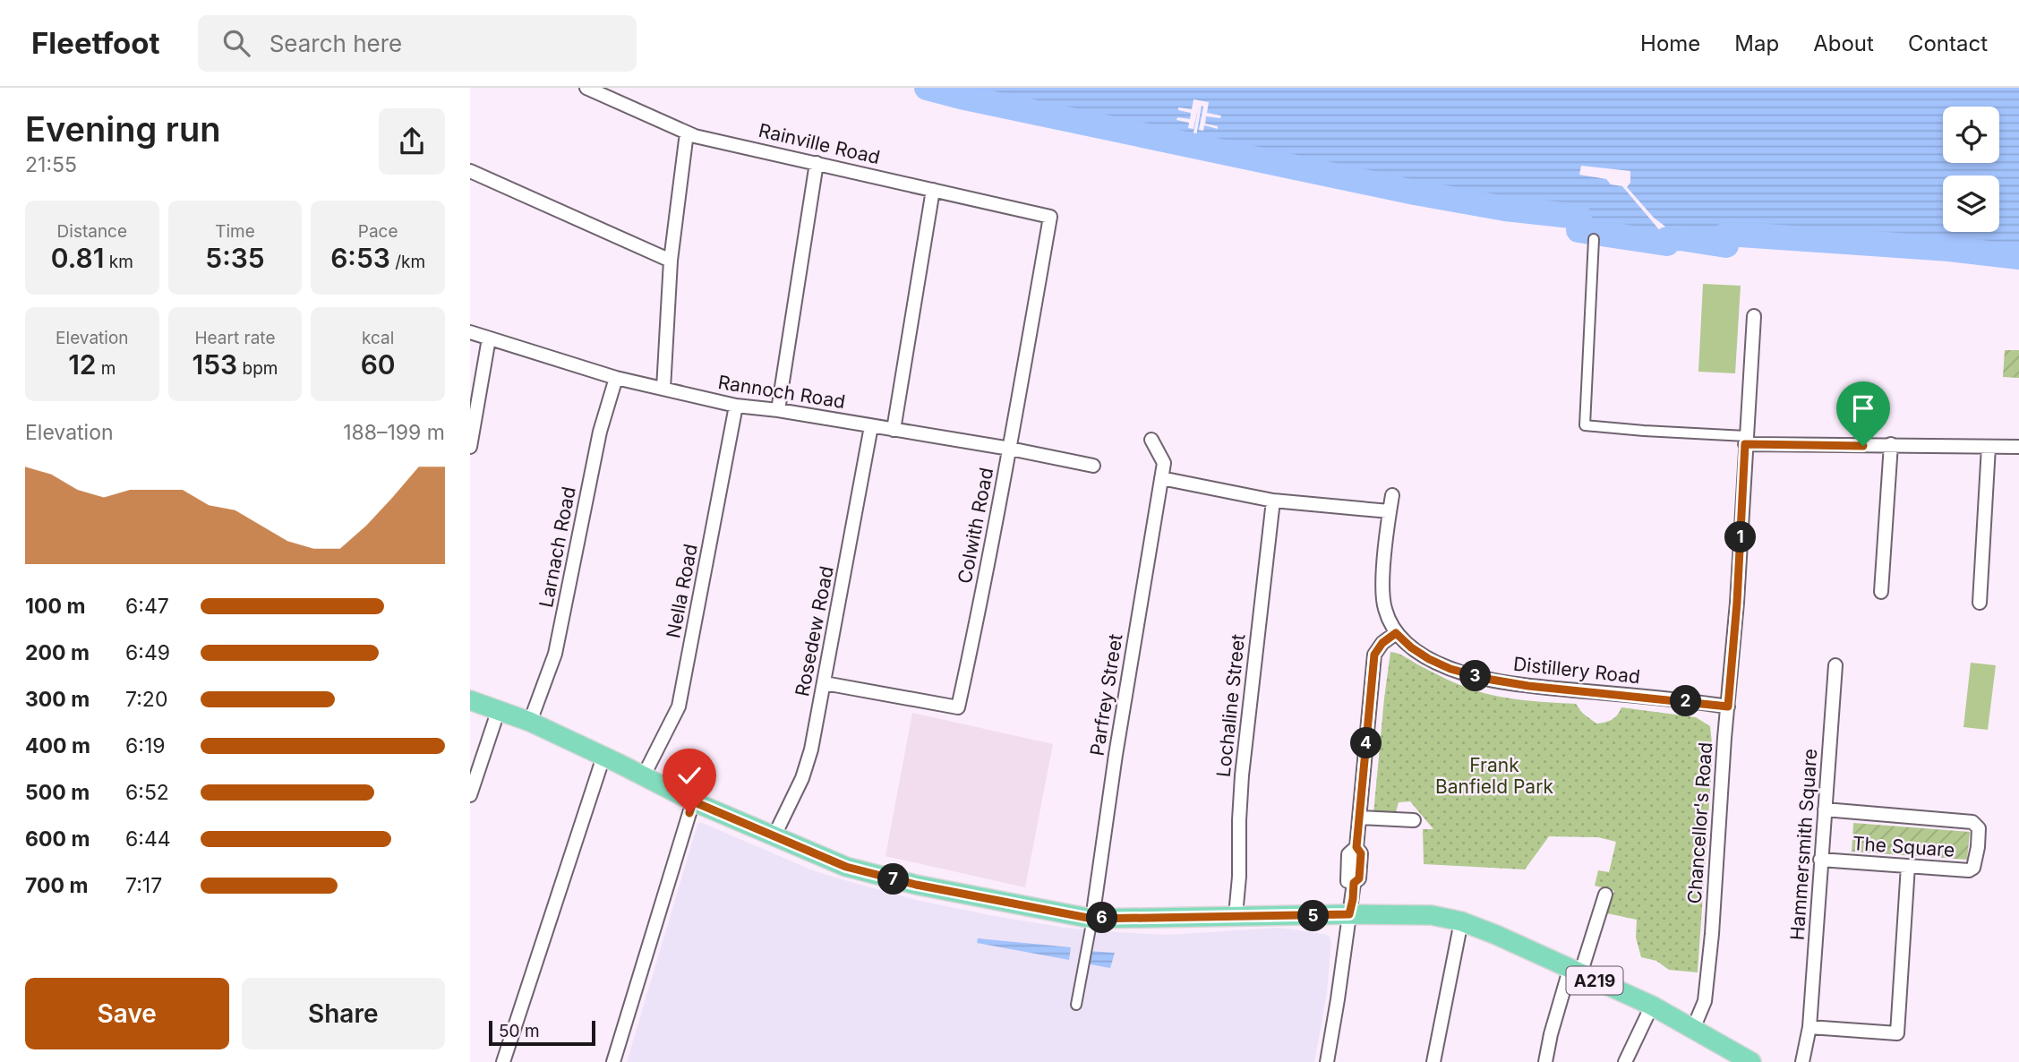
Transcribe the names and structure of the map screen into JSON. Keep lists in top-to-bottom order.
{
  "streets": {
    "main road": ["A219"],
    "street": [
      "Rainville Road",
      "Rannoch Road",
      "Colwith Road",
      "Larnach Road",
      "Nella Road",
      "Rosedew Road",
      "Distillery Road",
      "Parfrey Street",
      "Lochaline Street",
      "Chancellor's Road",
      "Hammersmith Square",
      "The Square"
    ]
  },
  "crossings": [
    ["Rainville Road", "Colwith Road"],
    ["Rannoch Road", "Colwith Road"],
    ["Rannoch Road", "Larnach Road"],
    ["Rannoch Road", "Nella Road"],
    ["Rannoch Road", "Rosedew Road"],
    ["Colwith Road", "Rosedew Road"],
    ["Larnach Road", "A219"],
    ["Nella Road", "A219"],
    ["Rosedew Road", "A219"],
    ["Distillery Road", "Chancellor's Road"],
    ["Parfrey Street", "A219"],
    ["Lochaline Street", "A219"],
    ["Chancellor's Road", "A219"],
    ["Hammersmith Square", "The Square"]
  ],
  "parks": ["Frank Banfield Park"],
  "scale_bar": "50 m",
  "page": {
    "header": "Fleetfoot",
    "search": "Search here",
    "nav": [
      "Home",
      "Map",
      "About",
      "Contact"
    ],
    "heading": ["Evening run", "21:55"],
    "stats": [
      ["Distance", "0.81 km"],
      ["Time", "5:35"],
      ["Pace", "6:53 /km"],
      ["Elevation", "12 m"],
      ["Heart rate", "153 bpm"],
      ["kcal", "60"]
    ],
    "chart": ["Elevation", "188–199 m"],
    "pins": [
      "1",
      "3",
      "2",
      "4",
      "7",
      "5",
      "6"
    ],
    "list": [
      {
        "name": "100 m",
        "note": "6:47"
      },
      {
        "name": "200 m",
        "note": "6:49"
      },
      {
        "name": "300 m",
        "note": "7:20"
      },
      {
        "name": "400 m",
        "note": "6:19"
      },
      {
        "name": "500 m",
        "note": "6:52"
      },
      {
        "name": "600 m",
        "note": "6:44"
      },
      {
        "name": "700 m",
        "note": "7:17"
      }
    ],
    "buttons": ["Save", "Share"],
    "scale": "50 m"
  }
}
